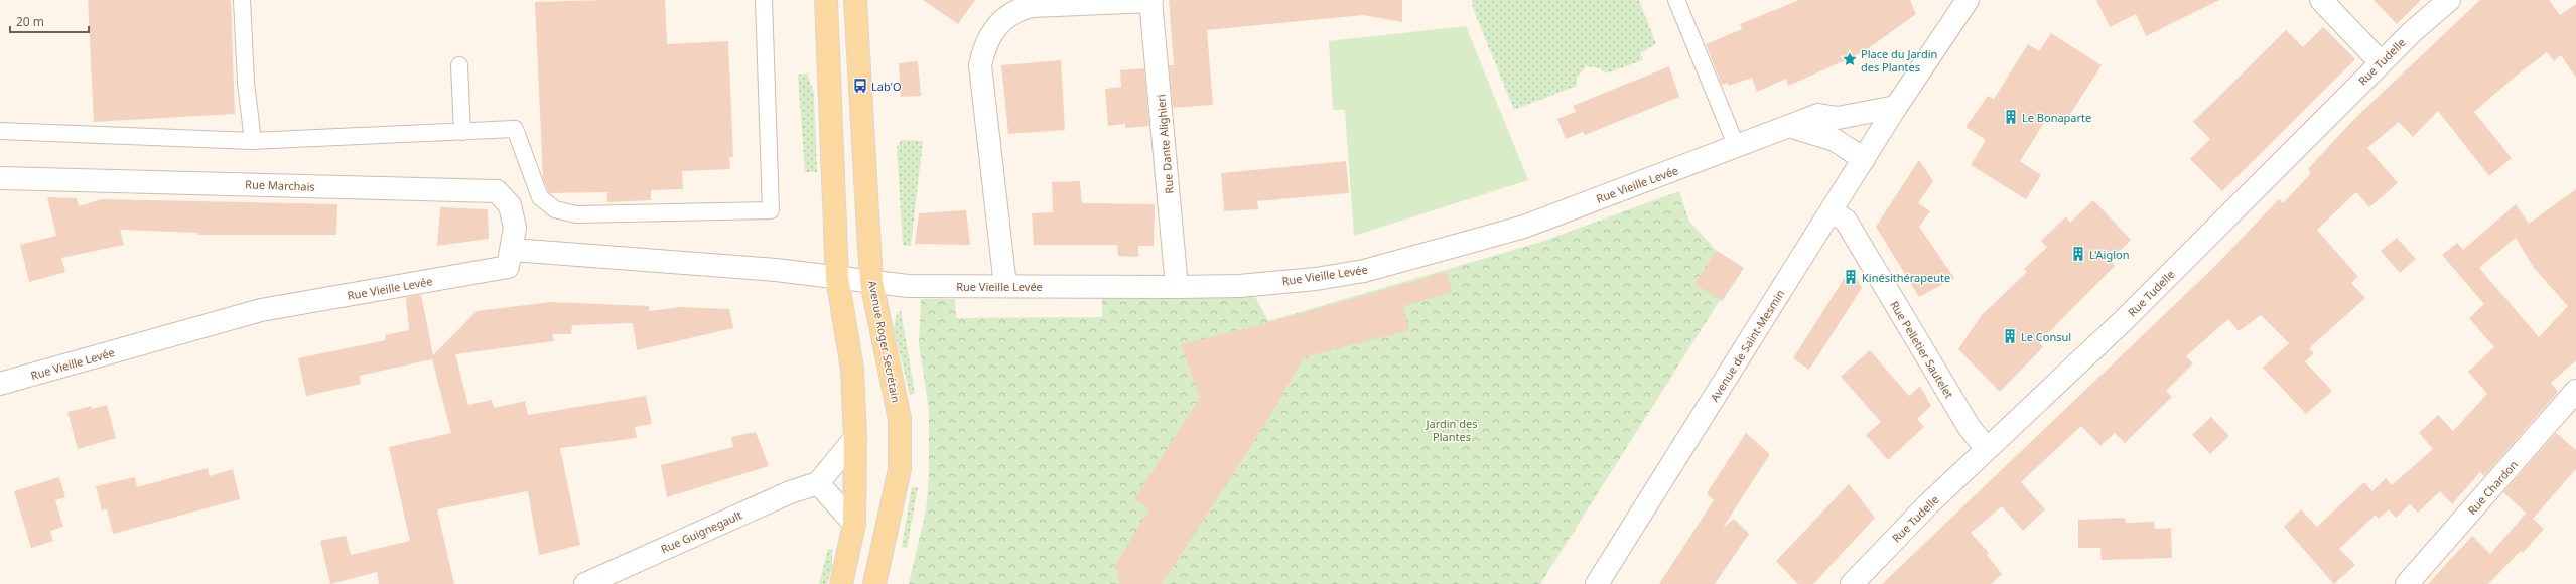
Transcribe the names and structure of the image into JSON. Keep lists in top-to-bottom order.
{
  "streets": {
    "main road": ["Avenue Roger Secrétain"],
    "street": [
      "Rue Tudelle",
      "Rue Dante Alighieri",
      "Rue Vieille Levée",
      "Rue Marchais",
      "Avenue de Saint-Mesmin",
      "Rue Pelletier Sautelet",
      "Rue Chardon",
      "Rue Guignegault"
    ]
  },
  "crossings": [
    ["Rue Tudelle", "Rue Pelletier Sautelet"],
    ["Rue Dante Alighieri", "Rue Vieille Levée"],
    ["Rue Vieille Levée", "Rue Marchais"],
    ["Rue Vieille Levée", "Avenue Roger Secrétain"],
    ["Avenue de Saint-Mesmin", "Rue Pelletier Sautelet"]
  ],
  "parks": ["Jardin des Plantes"],
  "places": {
    "place": ["Place du Jardin des Plantes"],
    "bus stop": ["Lab'O"],
    "building": [
      "Le Bonaparte",
      "L'Aiglon",
      "Kinésithérapeute",
      "Le Consul"
    ]
  },
  "scale_bar": "20 m"
}
